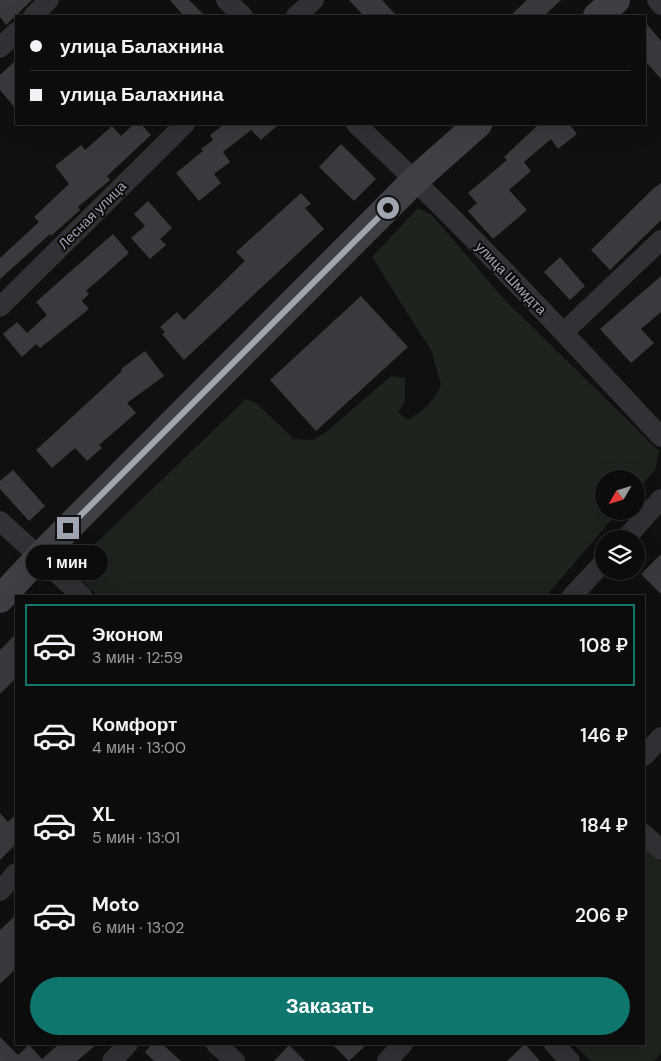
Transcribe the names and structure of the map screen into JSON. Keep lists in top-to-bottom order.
{
  "streets": {
    "street": ["Лесная улица", "улица Шмидта"]
  },
  "north": "bottom left",
  "page": {
    "banner": ["улица Балахнина", "улица Балахнина"],
    "bubble": "1 мин",
    "list": [
      {
        "name": "Эконом",
        "note": "3 мин · 12:59",
        "value": "108 ₽"
      },
      {
        "name": "Комфорт",
        "note": "4 мин · 13:00",
        "value": "146 ₽"
      },
      {
        "name": "XL",
        "note": "5 мин · 13:01",
        "value": "184 ₽"
      },
      {
        "name": "Moto",
        "note": "6 мин · 13:02",
        "value": "206 ₽"
      }
    ],
    "buttons": "Заказать"
  }
}
